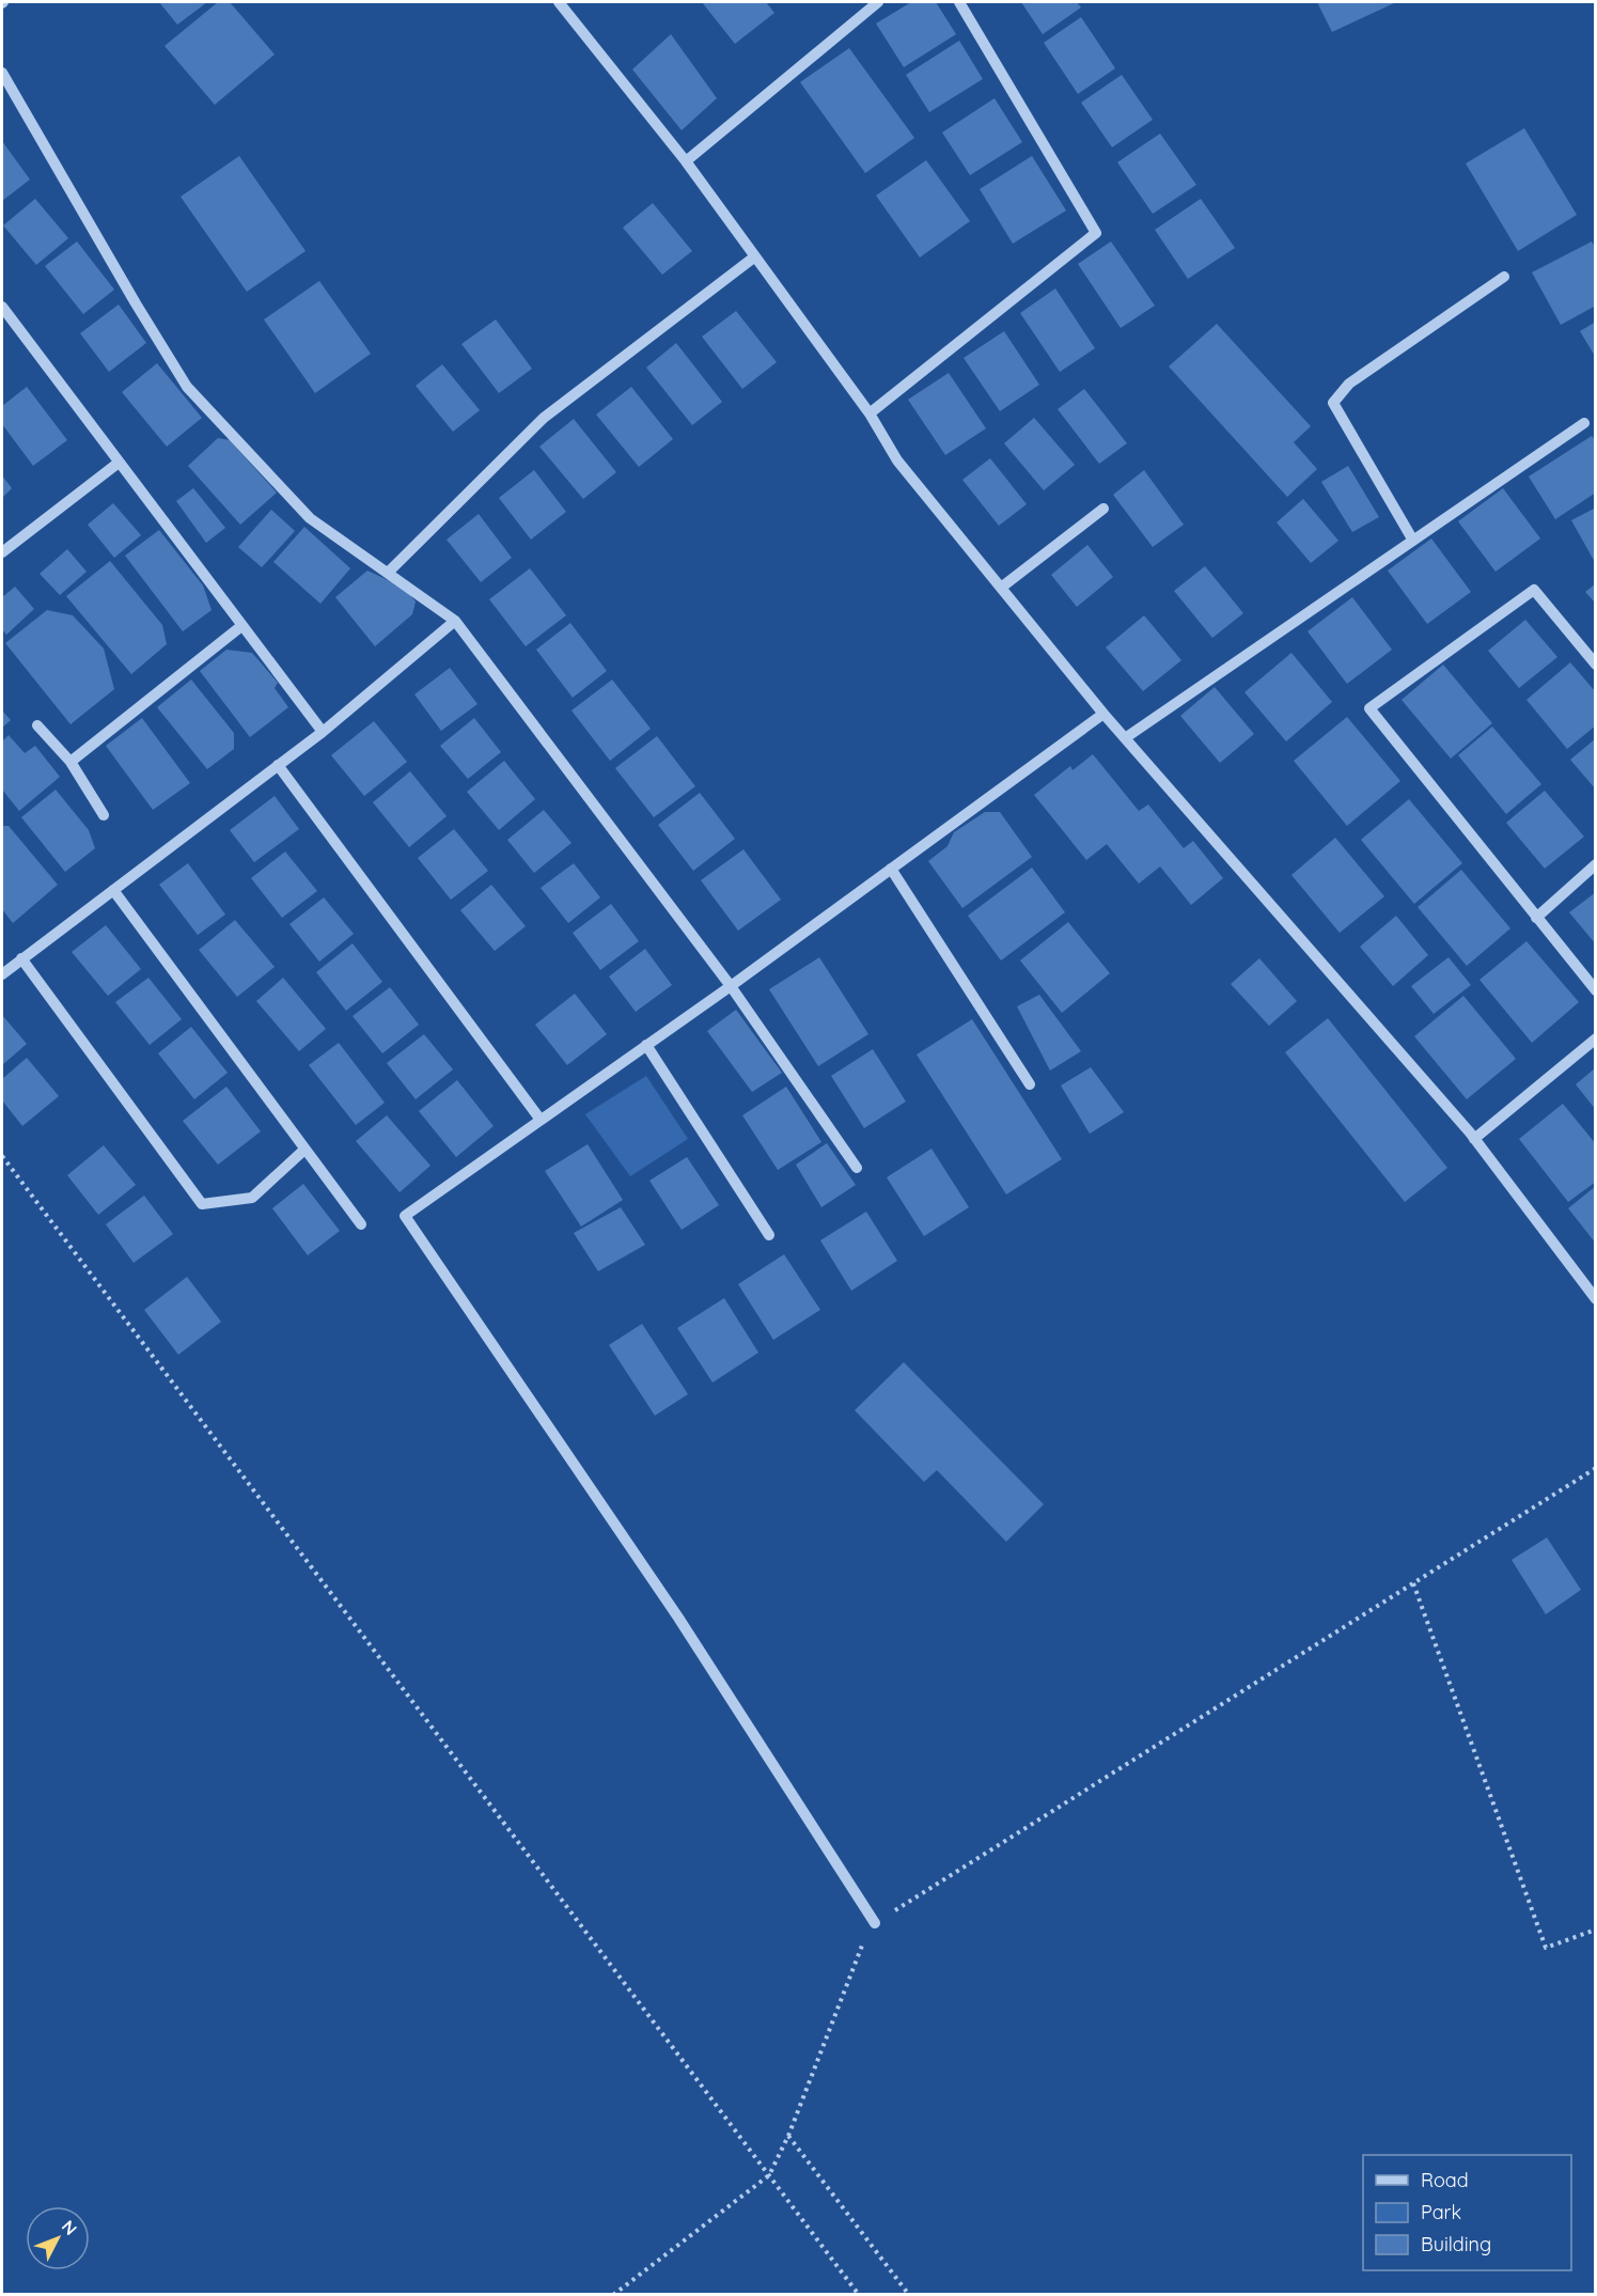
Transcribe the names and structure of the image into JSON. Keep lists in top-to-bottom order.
{
  "legend": ["Road", "Park", "Building"],
  "north": "top right"
}
